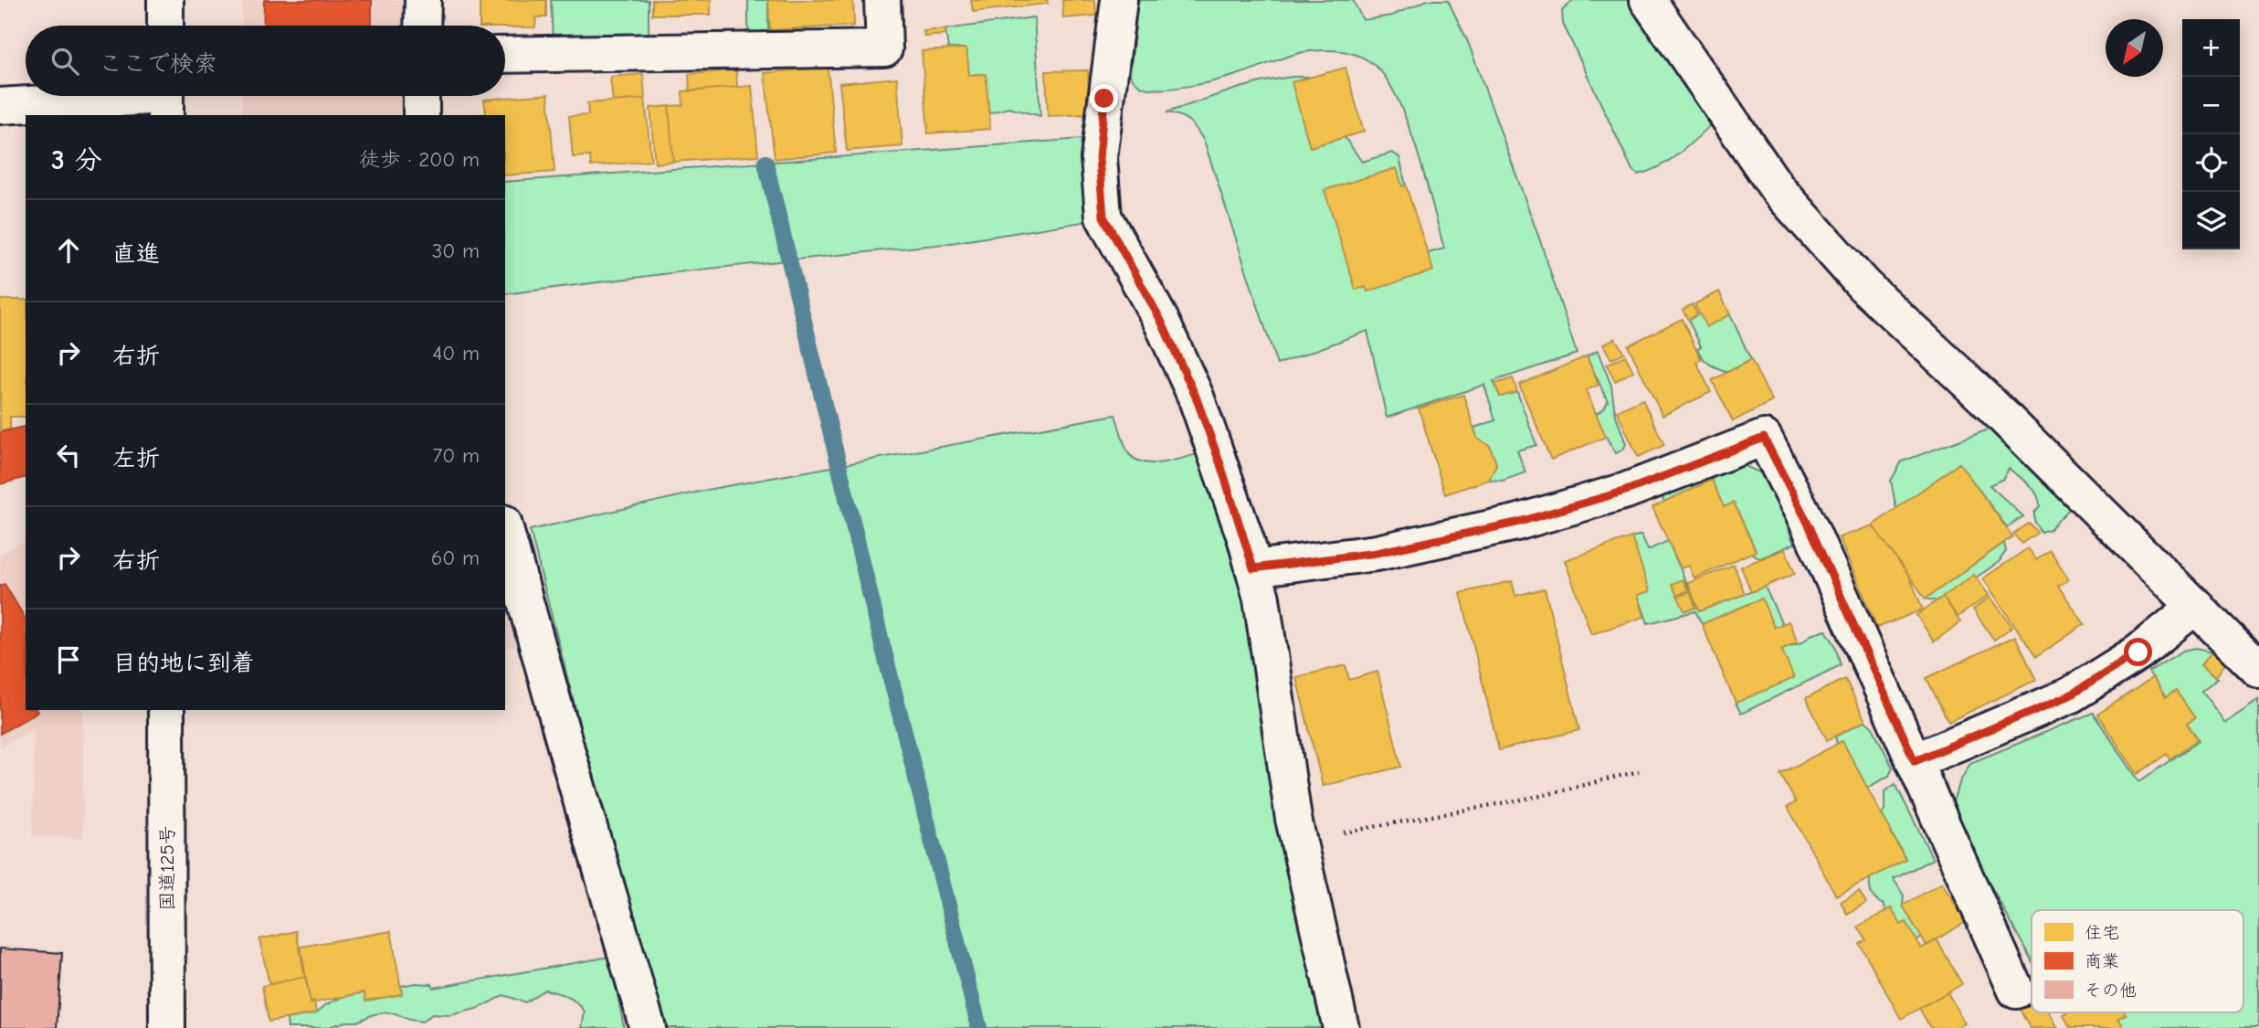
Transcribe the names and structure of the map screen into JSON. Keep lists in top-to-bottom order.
{
  "streets": {
    "main road": ["国道125号"]
  },
  "legend": ["住宅", "商業", "その他"],
  "north": "bottom left",
  "page": {
    "map_buttons": ["+", "−"],
    "search": "ここで検索",
    "heading": ["3 分", "徒歩 · 200 m"],
    "list": [
      ["直進", "30 m"],
      ["右折", "40 m"],
      ["左折", "70 m"],
      ["右折", "60 m"],
      "目的地に到着"
    ]
  }
}
